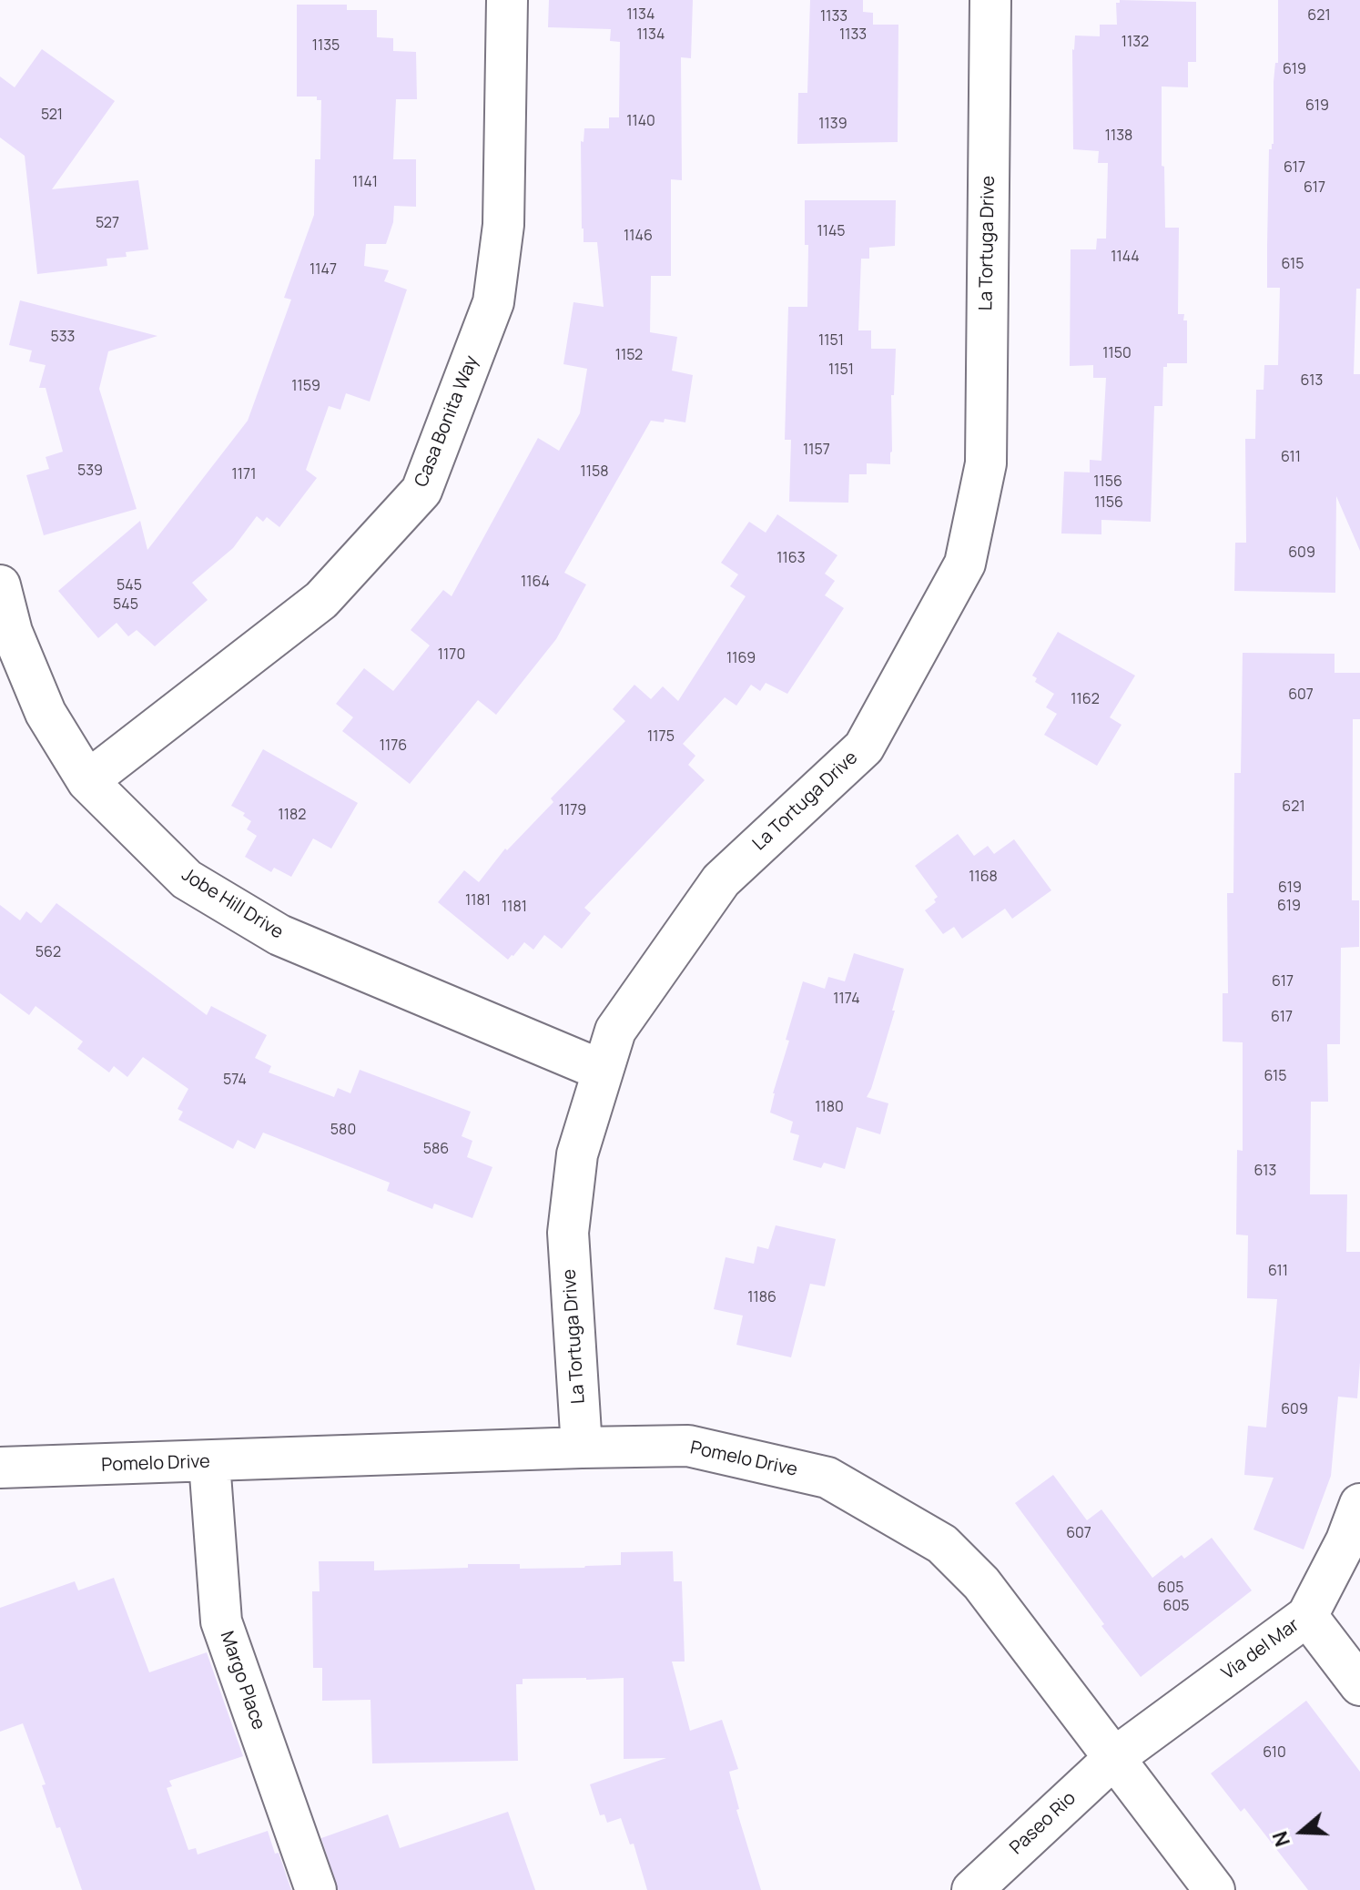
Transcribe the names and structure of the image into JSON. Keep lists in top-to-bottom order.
{
  "streets": {
    "street": [
      "La Tortuga Drive",
      "Casa Bonita Way",
      "Jobe Hill Drive",
      "Pomelo Drive",
      "Via del Mar",
      "Margo Place",
      "Paseo Rio"
    ]
  },
  "crossings": [
    ["La Tortuga Drive", "Jobe Hill Drive"],
    ["La Tortuga Drive", "Pomelo Drive"],
    ["Casa Bonita Way", "Jobe Hill Drive"],
    ["Pomelo Drive", "Via del Mar"],
    ["Pomelo Drive", "Margo Place"],
    ["Pomelo Drive", "Paseo Rio"],
    ["Via del Mar", "Paseo Rio"]
  ],
  "house_numbers": [
    "1134",
    "621",
    "1133",
    "1134",
    "1133",
    "1132",
    "1135",
    "619",
    "619",
    "521",
    "1140",
    "1139",
    "1138",
    "617",
    "1141",
    "617",
    "527",
    "1145",
    "1146",
    "1144",
    "615",
    "1147",
    "533",
    "1151",
    "1150",
    "1152",
    "1151",
    "613",
    "1159",
    "1157",
    "611",
    "539",
    "1158",
    "1171",
    "1156",
    "1156",
    "609",
    "1163",
    "1164",
    "545",
    "545",
    "1170",
    "1169",
    "607",
    "1162",
    "1175",
    "1176",
    "621",
    "1179",
    "1182",
    "1168",
    "619",
    "1181",
    "619",
    "1181",
    "562",
    "617",
    "1174",
    "617",
    "615",
    "574",
    "1180",
    "580",
    "586",
    "613",
    "611",
    "1186",
    "609",
    "607",
    "605",
    "605",
    "610"
  ],
  "north": "left"
}
